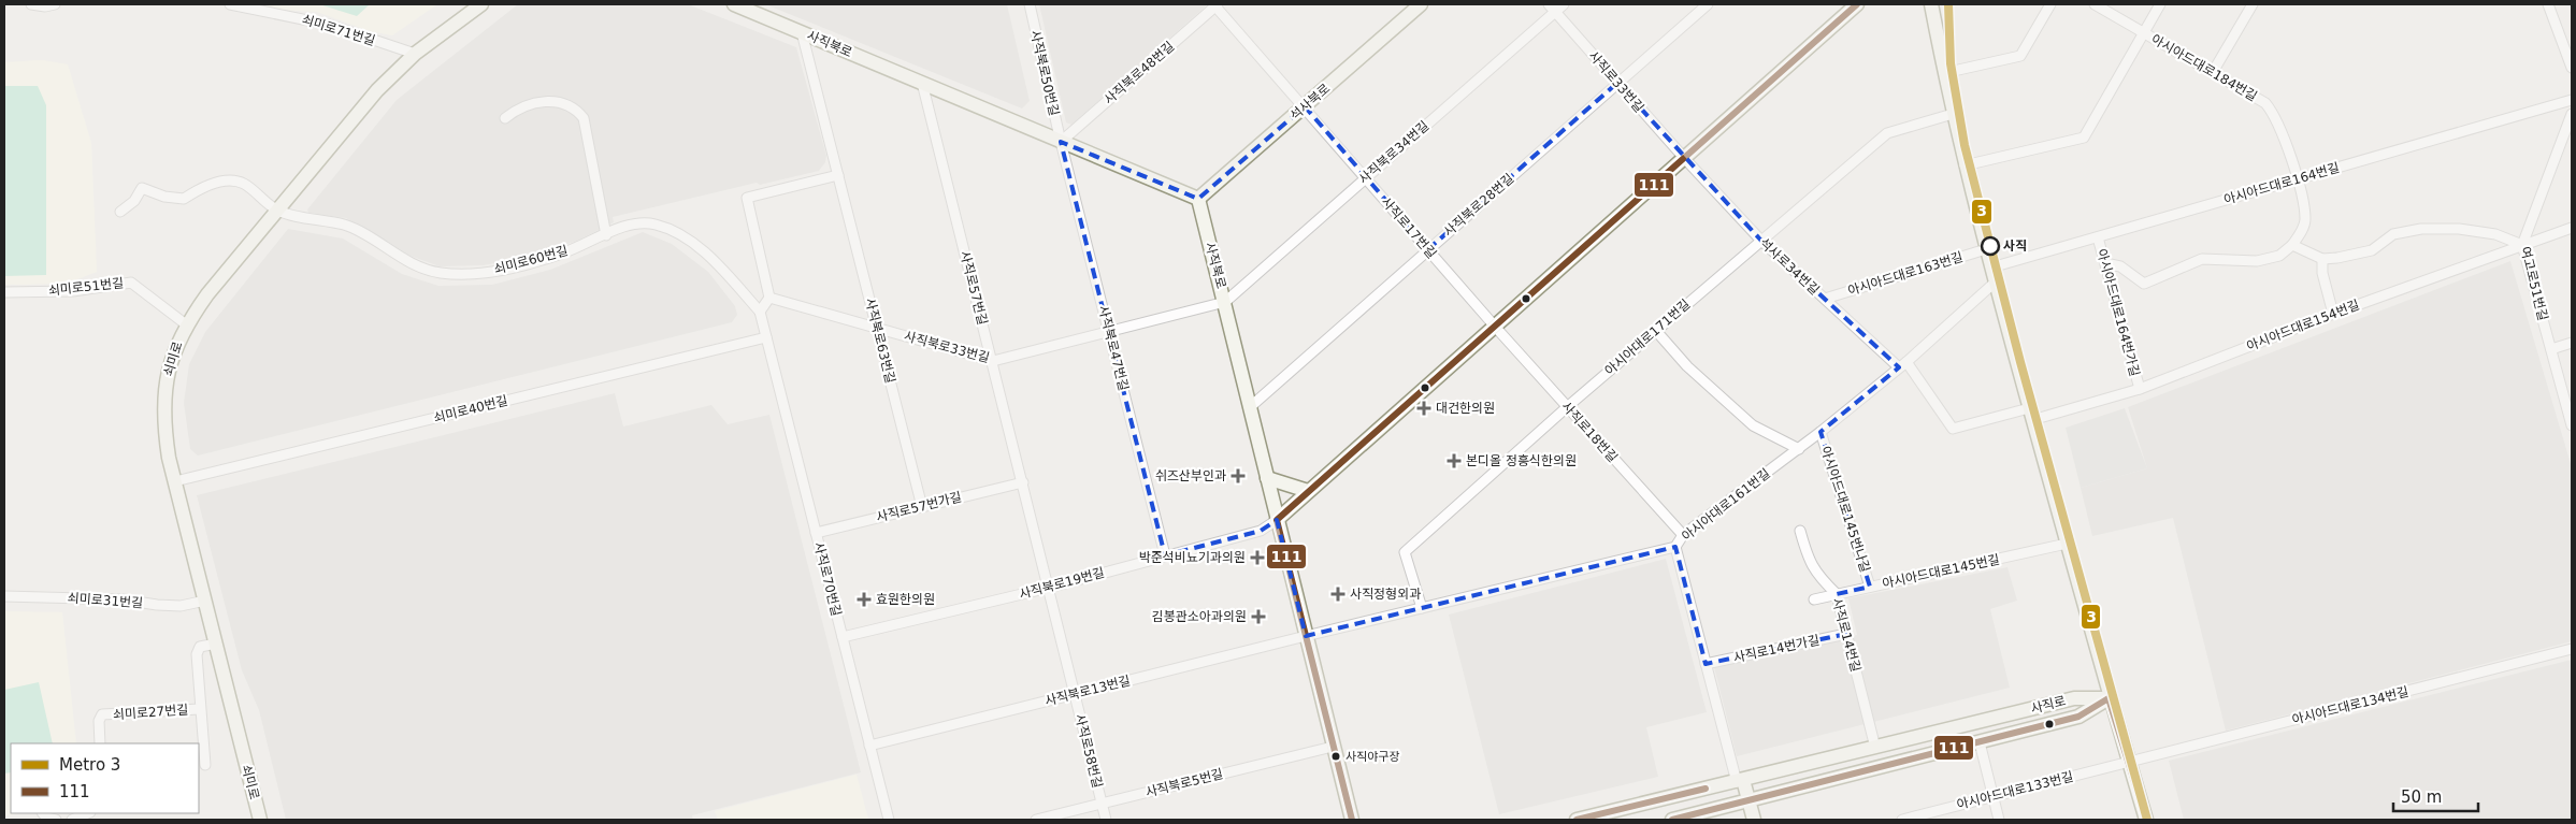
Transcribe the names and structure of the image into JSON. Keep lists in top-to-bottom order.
{
  "streets": {
    "main road": [
      "사직북로",
      "석사북로",
      "쇠미로",
      "사직로"
    ],
    "street": [
      "쇠미로71번길",
      "아시아드대로184번길",
      "사직북로50번길",
      "사직북로48번길",
      "사직로33번길",
      "사직북로34번길",
      "아시아드대로164번길",
      "사직북로28번길",
      "사직로17번길",
      "쇠미로60번길",
      "석사로34번길",
      "아시아드대로163번길",
      "여고로51번길",
      "쇠미로51번길",
      "사직로57번길",
      "아시아드대로164번가길",
      "아시아드대로154번길",
      "아시아대로171번길",
      "사직북로63번길",
      "사직북로33번길",
      "사직북로47번길",
      "쇠미로40번길",
      "사직로18번길",
      "아시아대로161번길",
      "사직로57번가길",
      "아시아드대로145번나길",
      "아시아드대로145번길",
      "사직로70번길",
      "사직북로19번길",
      "쇠미로31번길",
      "사직로14번길",
      "사직로14번가길",
      "사직북로13번길",
      "아시아드대로134번길",
      "쇠미로27번길",
      "사직로58번길",
      "사직북로5번길",
      "아시아드대로133번길"
    ]
  },
  "crossings": [
    ["쇠미로71번길", "쇠미로"],
    ["사직북로", "사직북로50번길"],
    ["사직북로", "사직북로48번길"],
    ["사직북로", "석사북로"],
    ["사직북로", "사직북로34번길"],
    ["사직북로", "사직북로28번길"],
    ["사직북로", "사직로57번길"],
    ["사직북로", "사직북로63번길"],
    ["사직북로", "사직북로33번길"],
    ["사직북로", "사직북로47번길"],
    ["사직북로", "아시아대로161번길"],
    ["사직북로", "사직북로19번길"],
    ["사직북로", "사직북로13번길"],
    ["사직북로", "사직북로5번길"],
    ["아시아드대로184번길", "아시아드대로164번길"],
    ["사직북로50번길", "사직북로48번길"],
    ["사직북로50번길", "사직북로47번길"],
    ["사직북로48번길", "사직로17번길"],
    ["사직북로48번길", "사직북로47번길"],
    ["사직로33번길", "사직북로34번길"],
    ["사직로33번길", "사직북로28번길"],
    ["사직로33번길", "석사로34번길"],
    ["석사북로", "사직로17번길"],
    ["사직북로34번길", "사직로17번길"],
    ["사직북로34번길", "사직북로33번길"],
    ["아시아드대로164번길", "아시아드대로164번가길"],
    ["사직북로28번길", "사직로17번길"],
    ["사직로17번길", "사직로18번길"],
    ["쇠미로60번길", "쇠미로"],
    ["쇠미로60번길", "사직로70번길"],
    ["석사로34번길", "아시아드대로163번길"],
    ["석사로34번길", "아시아드대로154번길"],
    ["석사로34번길", "아시아대로171번길"],
    ["석사로34번길", "아시아대로161번길"],
    ["여고로51번길", "아시아드대로154번길"],
    ["쇠미로51번길", "쇠미로"],
    ["사직로57번길", "사직북로33번길"],
    ["사직로57번길", "사직로57번가길"],
    ["사직로57번길", "사직북로19번길"],
    ["사직로57번길", "사직로58번길"],
    ["아시아드대로164번가길", "아시아드대로154번길"],
    ["아시아대로171번길", "사직로18번길"],
    ["아시아대로171번길", "아시아대로161번길"],
    ["사직북로63번길", "사직북로33번길"],
    ["사직북로63번길", "사직로57번가길"],
    ["사직북로33번길", "사직북로47번길"],
    ["사직북로47번길", "사직북로19번길"],
    ["쇠미로", "쇠미로40번길"],
    ["쇠미로", "쇠미로31번길"],
    ["쇠미로", "쇠미로27번길"],
    ["쇠미로40번길", "사직로70번길"],
    ["사직로18번길", "아시아대로161번길"],
    ["아시아대로161번길", "아시아드대로145번나길"],
    ["아시아대로161번길", "사직북로13번길"],
    ["사직로57번가길", "사직로70번길"],
    ["아시아드대로145번나길", "아시아드대로145번길"],
    ["아시아드대로145번길", "사직로14번길"],
    ["사직로70번길", "사직북로19번길"],
    ["사직로70번길", "사직북로13번길"],
    ["사직북로19번길", "사직로58번길"],
    ["사직로14번길", "사직로14번가길"],
    ["사직로14번길", "사직로"],
    ["사직북로13번길", "사직로58번길"],
    ["아시아드대로134번길", "아시아드대로133번길"],
    ["사직로58번길", "사직북로5번길"]
  ],
  "places": {
    "other": ["사직", "사직야구장"],
    "health": [
      "대건한의원",
      "본디올 정흥식한의원",
      "쉬즈산부인과",
      "박준석비뇨기과의원",
      "사직정형외과",
      "효원한의원",
      "김봉관소아과의원"
    ]
  },
  "lines": ["metro line 3", "transit line 111"],
  "legend": ["Metro 3", "111"],
  "scale_bar": "50 m"
}
